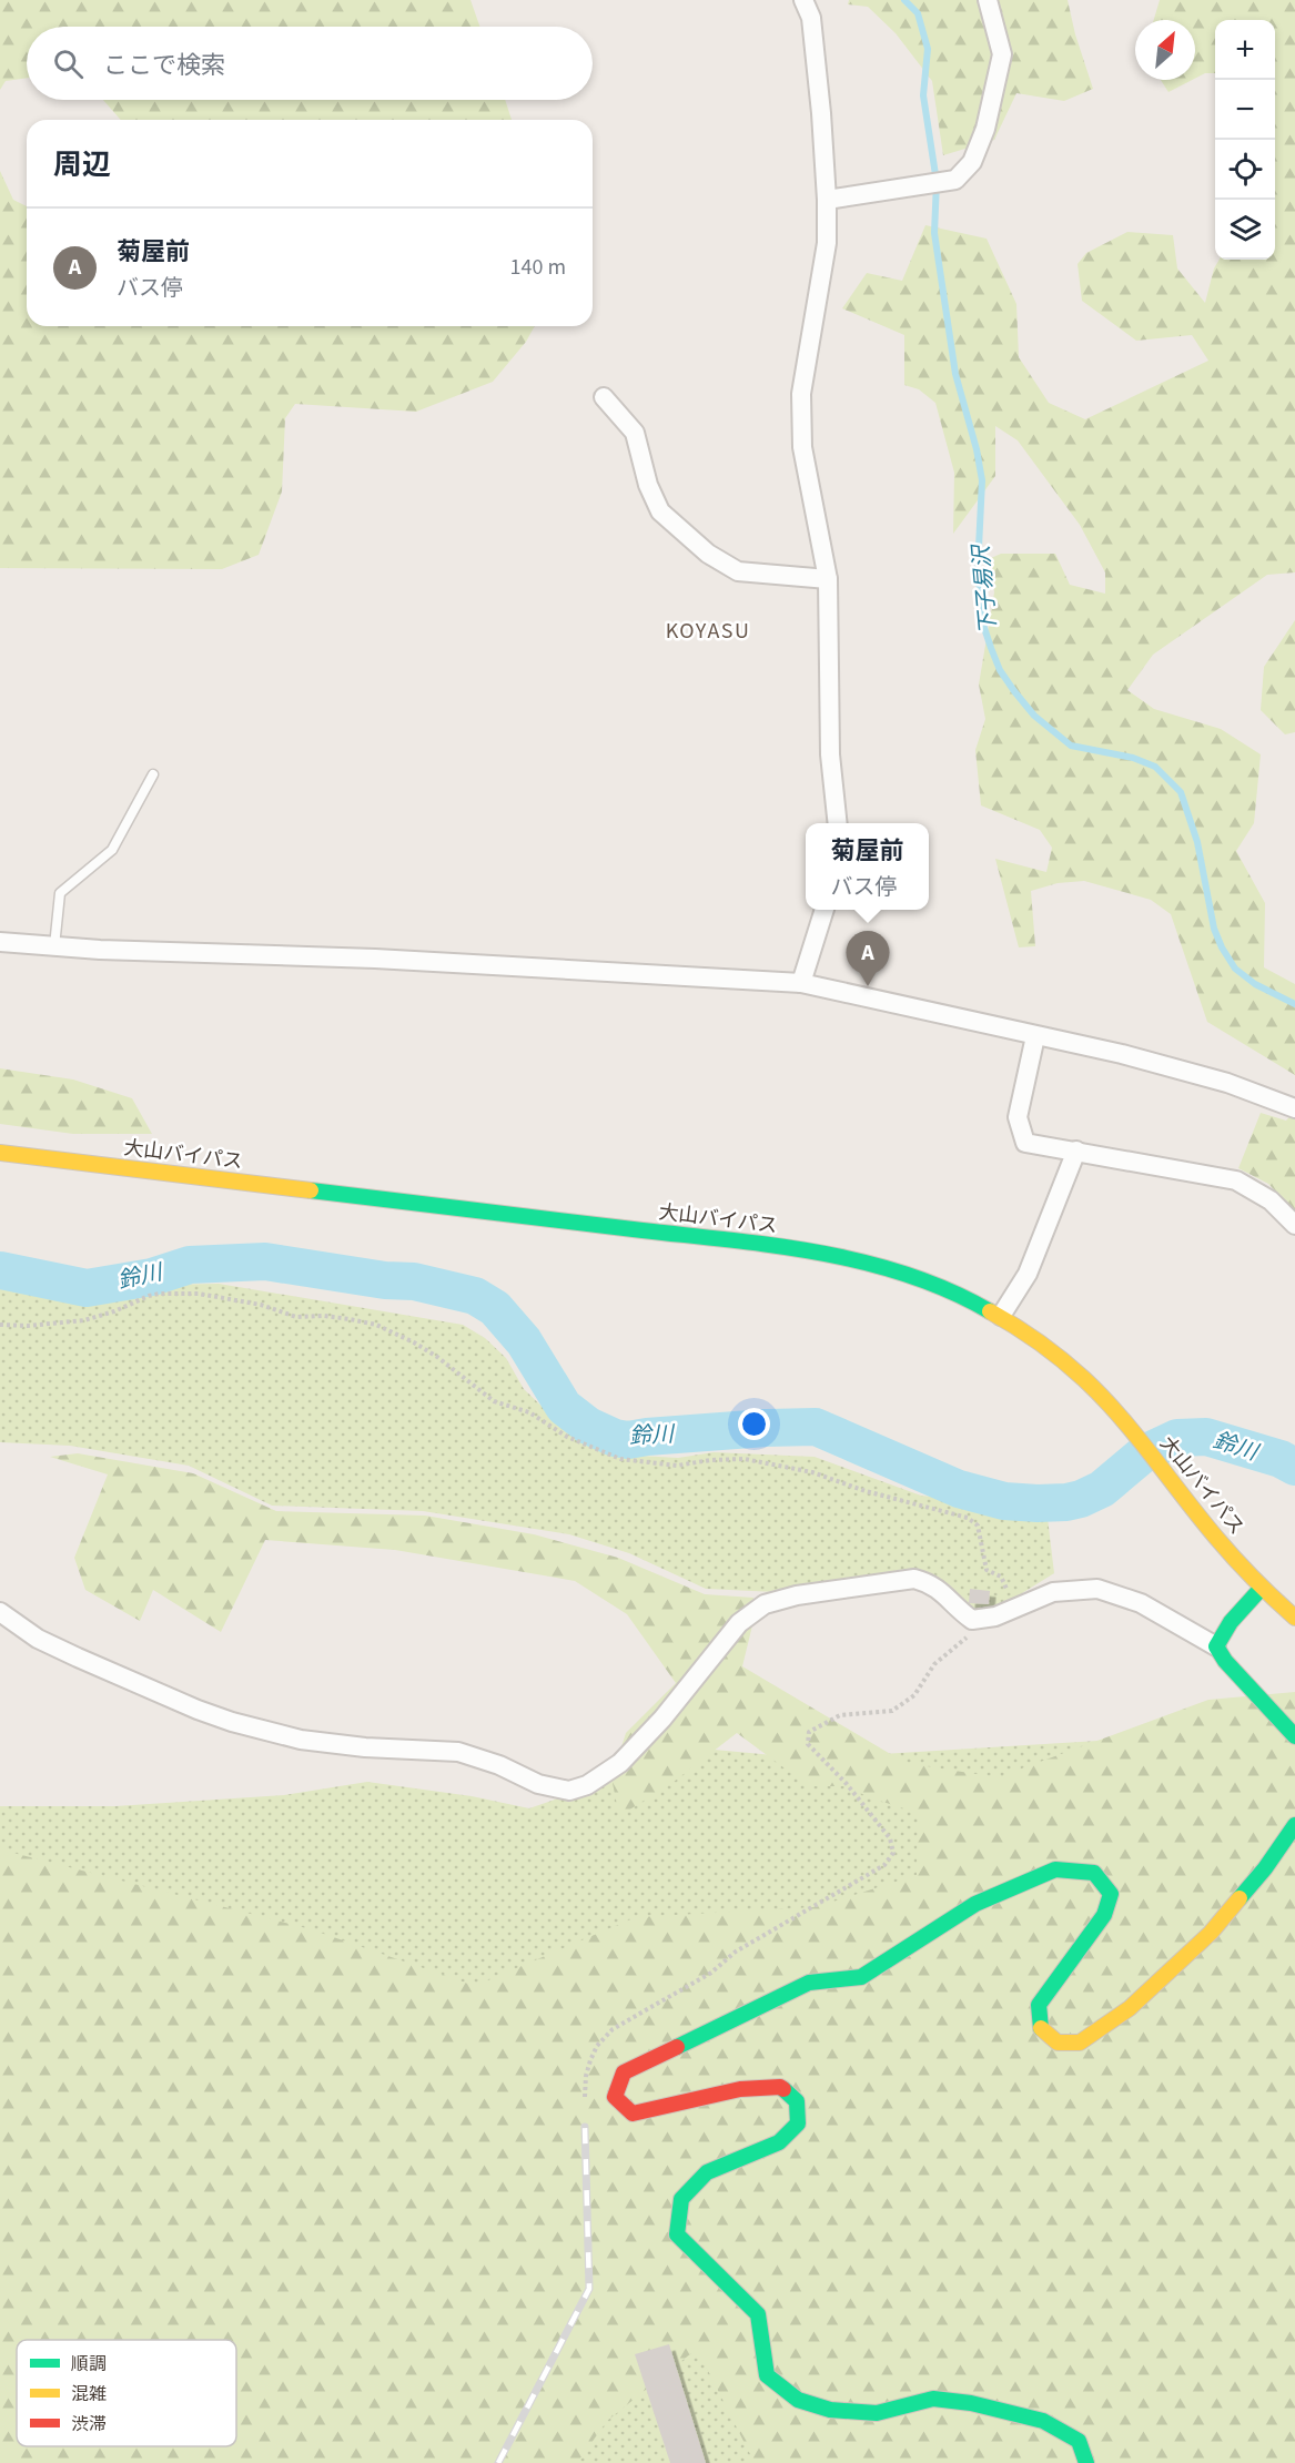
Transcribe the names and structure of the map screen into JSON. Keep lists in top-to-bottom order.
{
  "streets": {
    "street": ["大山バイパス"]
  },
  "districts": ["KOYASU"],
  "water": ["下子易沢", "鈴川"],
  "legend": ["順調", "混雑", "渋滞"],
  "north": "top right",
  "page": {
    "map_buttons": ["+", "−"],
    "search": "ここで検索",
    "heading": "周辺",
    "list": [
      {
        "mark": "A",
        "name": "菊屋前",
        "note": "バス停",
        "value": "140 m"
      }
    ],
    "popup": ["菊屋前", "バス停"],
    "pins": "A"
  }
}
